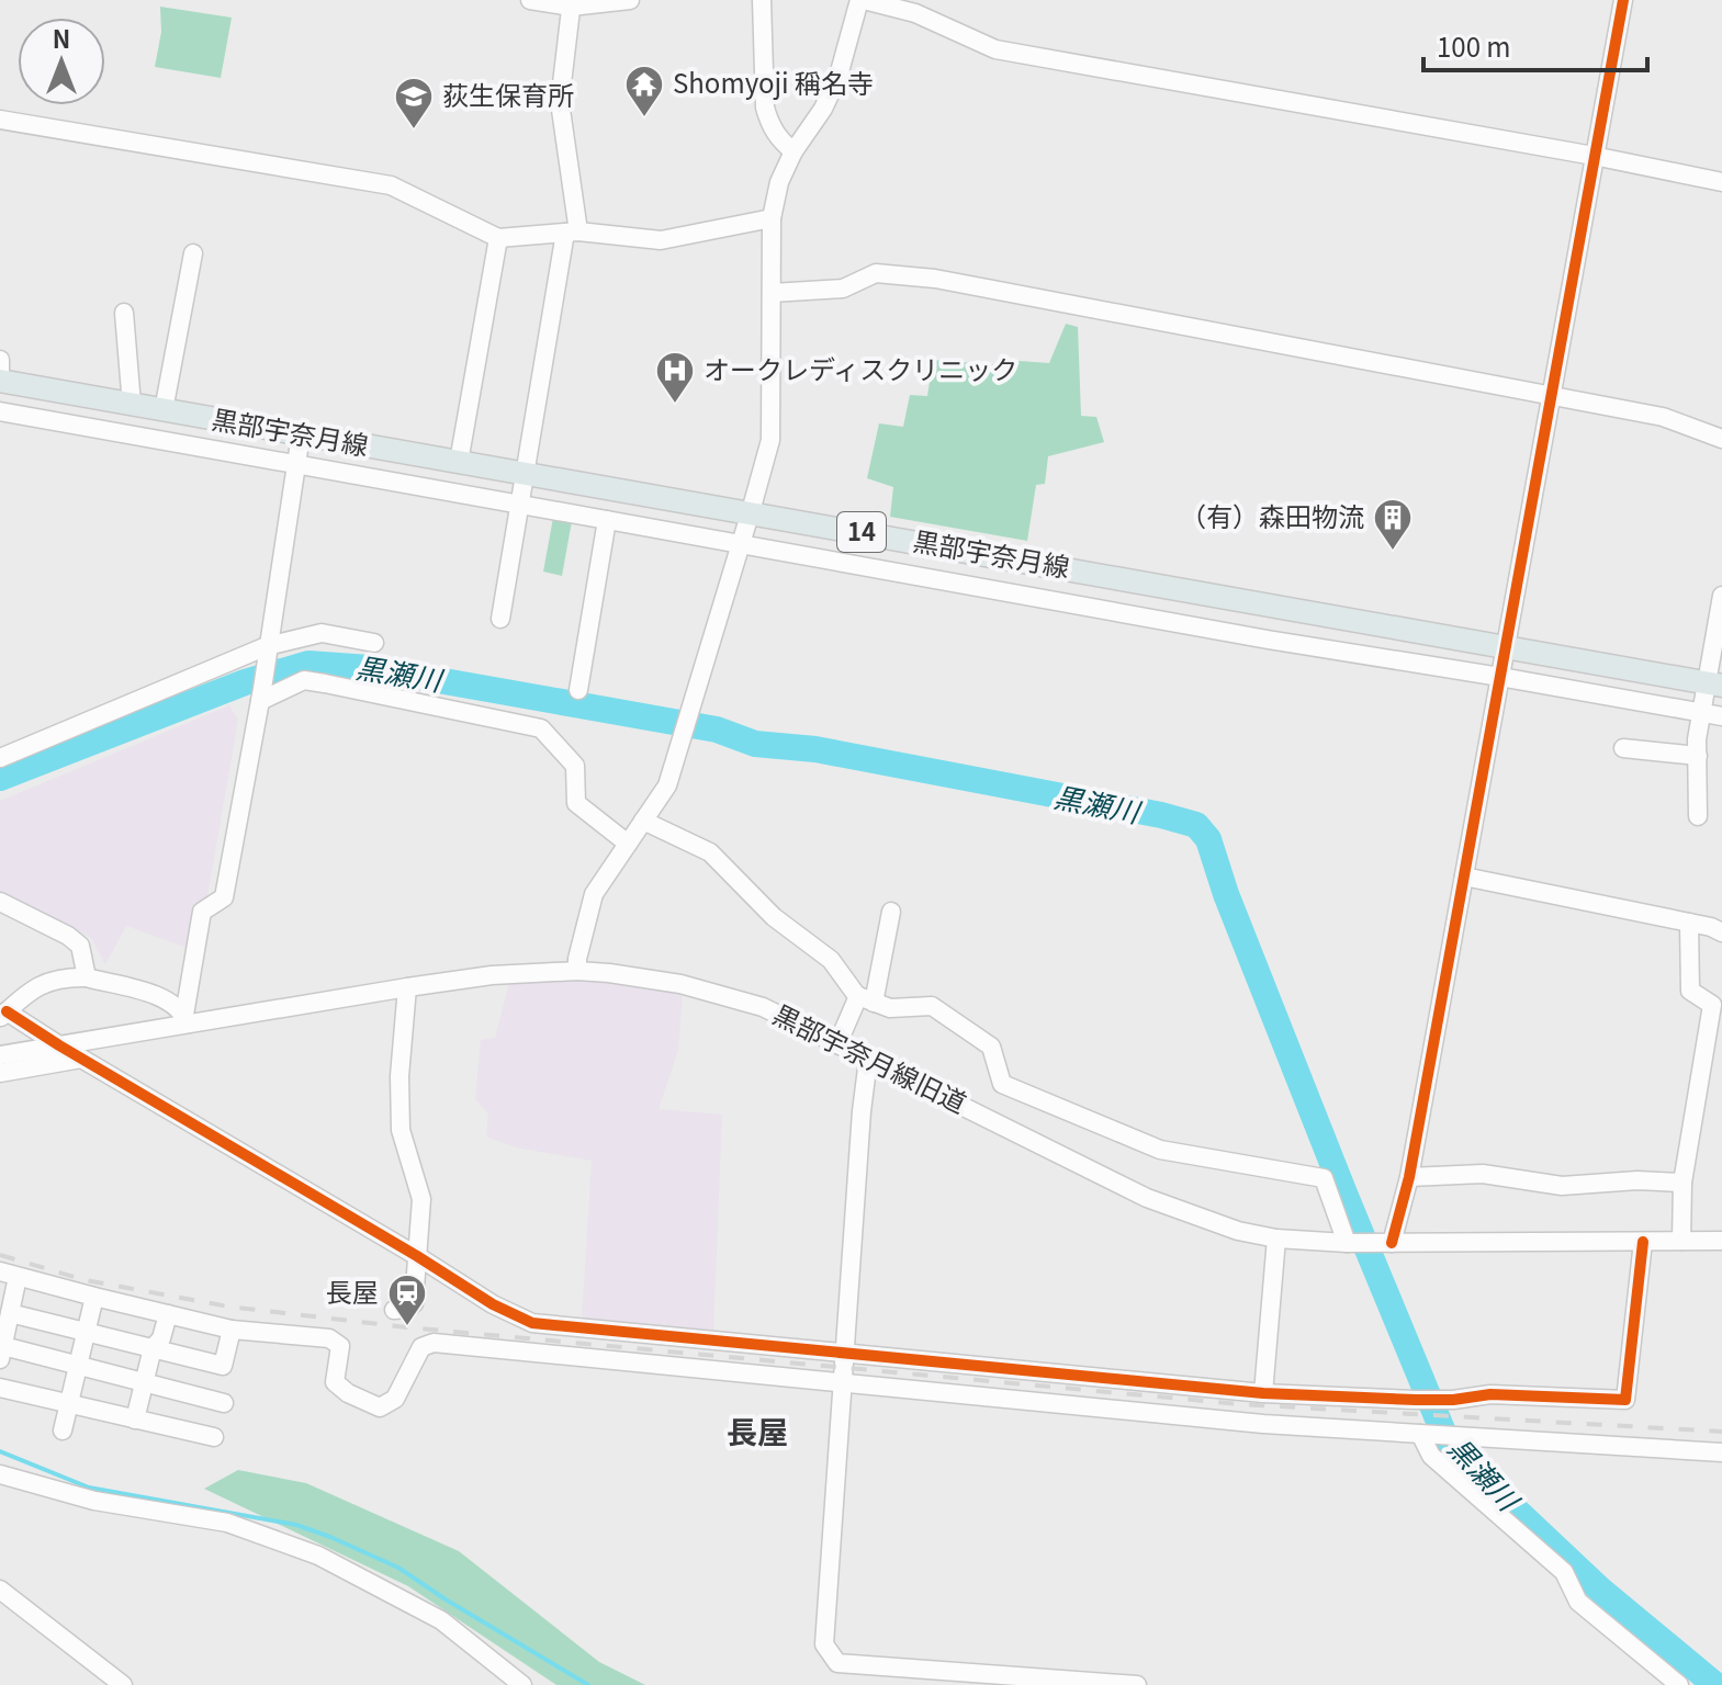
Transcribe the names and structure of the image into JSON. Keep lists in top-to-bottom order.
{
  "streets": {
    "main road": ["黒部宇奈月線", "14"],
    "street": ["黒部宇奈月線旧道"]
  },
  "districts": ["長屋"],
  "water": ["黒瀬川"],
  "places": {
    "temple": ["Shomyoji 稱名寺"],
    "school or university": ["荻生保育所"],
    "hospital": ["オークレディスクリニック"],
    "building": ["（有）森田物流"],
    "station": ["長屋"]
  },
  "scale_bar": "100 m",
  "north": "top"
}
